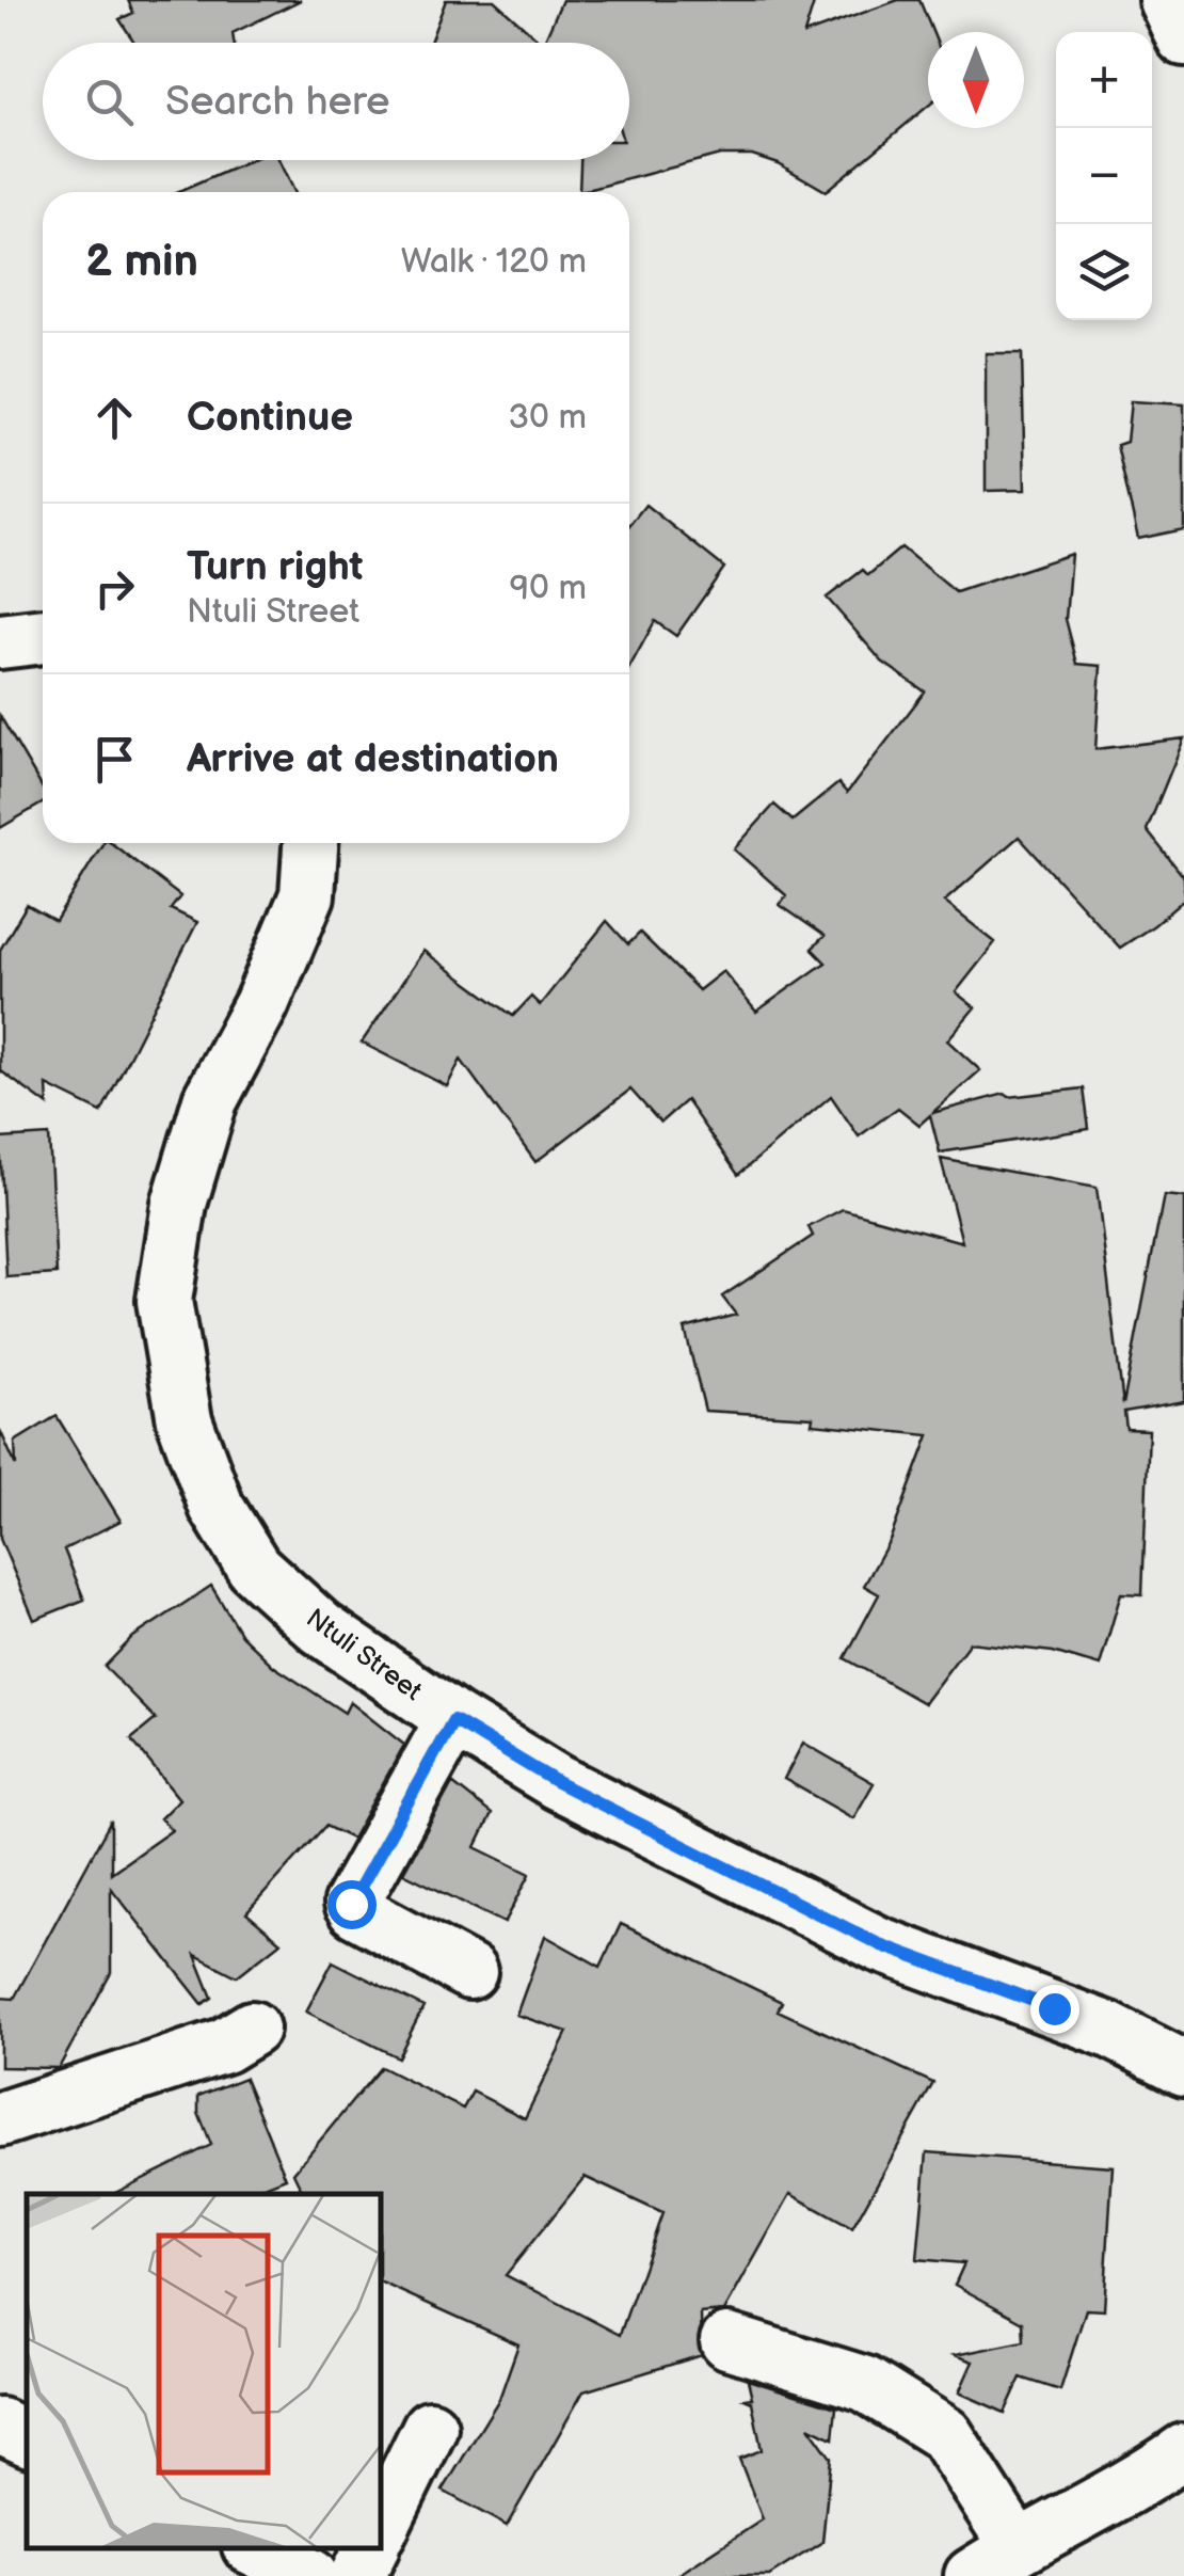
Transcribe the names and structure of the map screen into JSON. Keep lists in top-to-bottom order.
{
  "streets": {
    "street": ["Ntuli Street"]
  },
  "north": "bottom",
  "page": {
    "map_buttons": ["+", "−"],
    "search": "Search here",
    "heading": ["2 min", "Walk · 120 m"],
    "list": [
      ["Continue", "30 m"],
      ["Turn right", "Ntuli Street", "90 m"],
      "Arrive at destination"
    ]
  }
}
